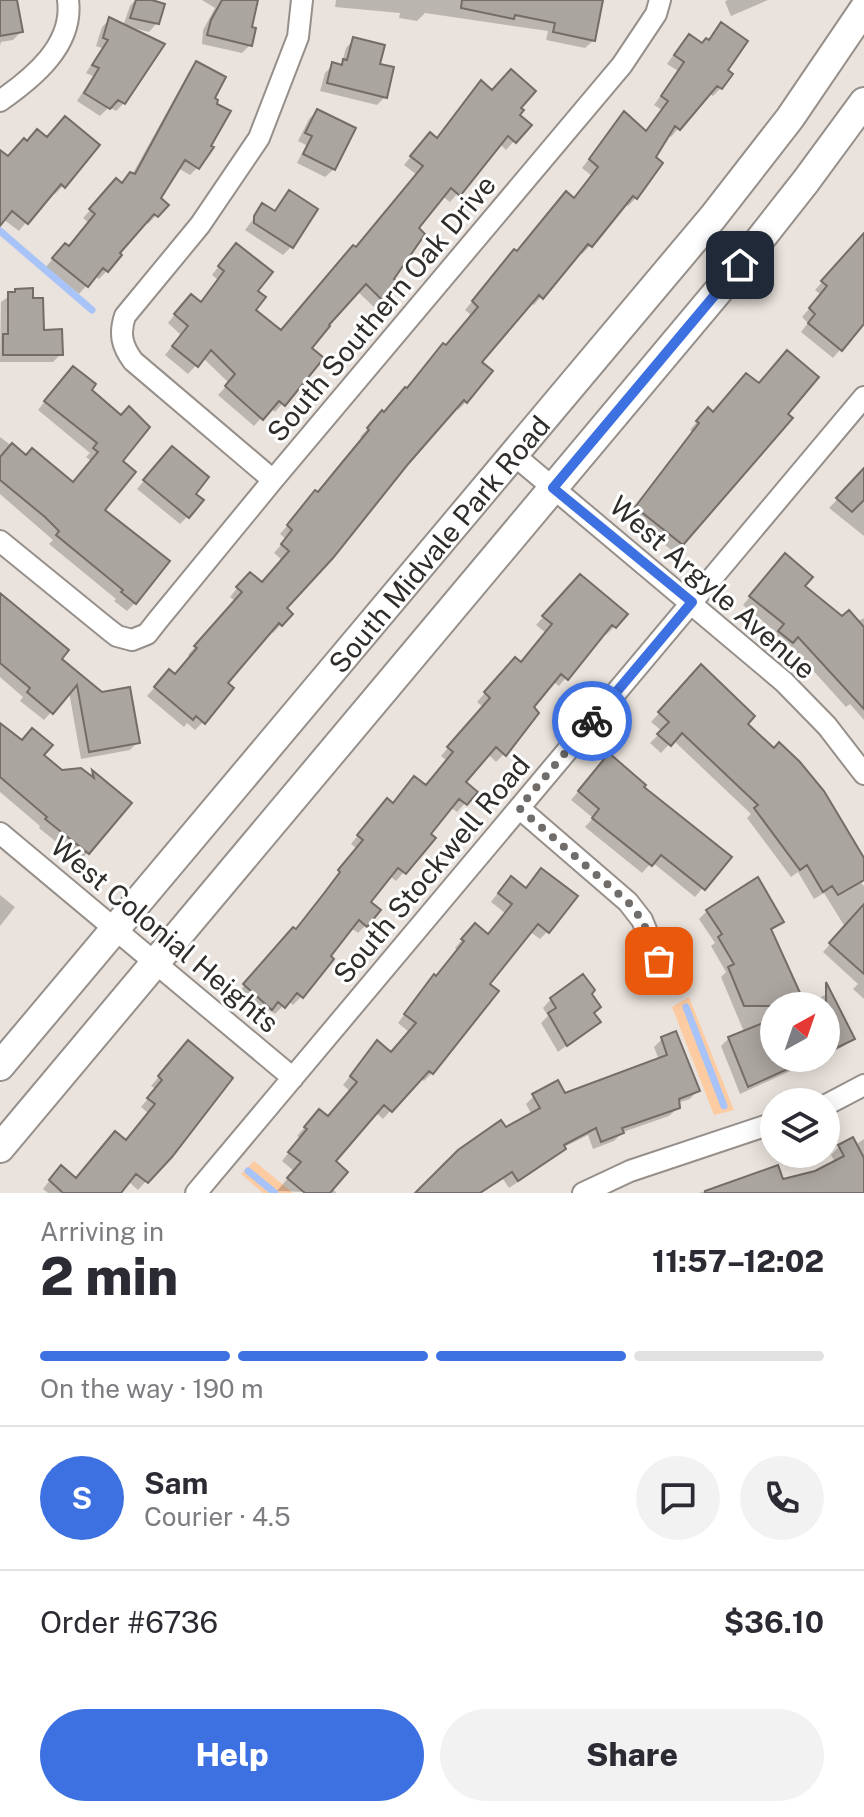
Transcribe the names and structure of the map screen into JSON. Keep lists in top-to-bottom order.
{
  "streets": {
    "main road": ["South Midvale Park Road"],
    "street": [
      "South Southern Oak Drive",
      "West Argyle Avenue",
      "South Stockwell Road",
      "West Colonial Heights"
    ]
  },
  "crossings": [
    ["South Midvale Park Road", "West Argyle Avenue"],
    ["South Midvale Park Road", "West Colonial Heights"],
    ["West Argyle Avenue", "South Stockwell Road"],
    ["South Stockwell Road", "West Colonial Heights"]
  ],
  "north": "top right",
  "page": {
    "heading": ["2 min", "Arriving in", "11:57–12:02"],
    "panel": [
      "Sam",
      "Courier · 4.5",
      "Order #6736",
      "$36.10"
    ],
    "bar": "On the way · 190 m",
    "round": "S",
    "buttons": ["Help", "Share"]
  }
}
